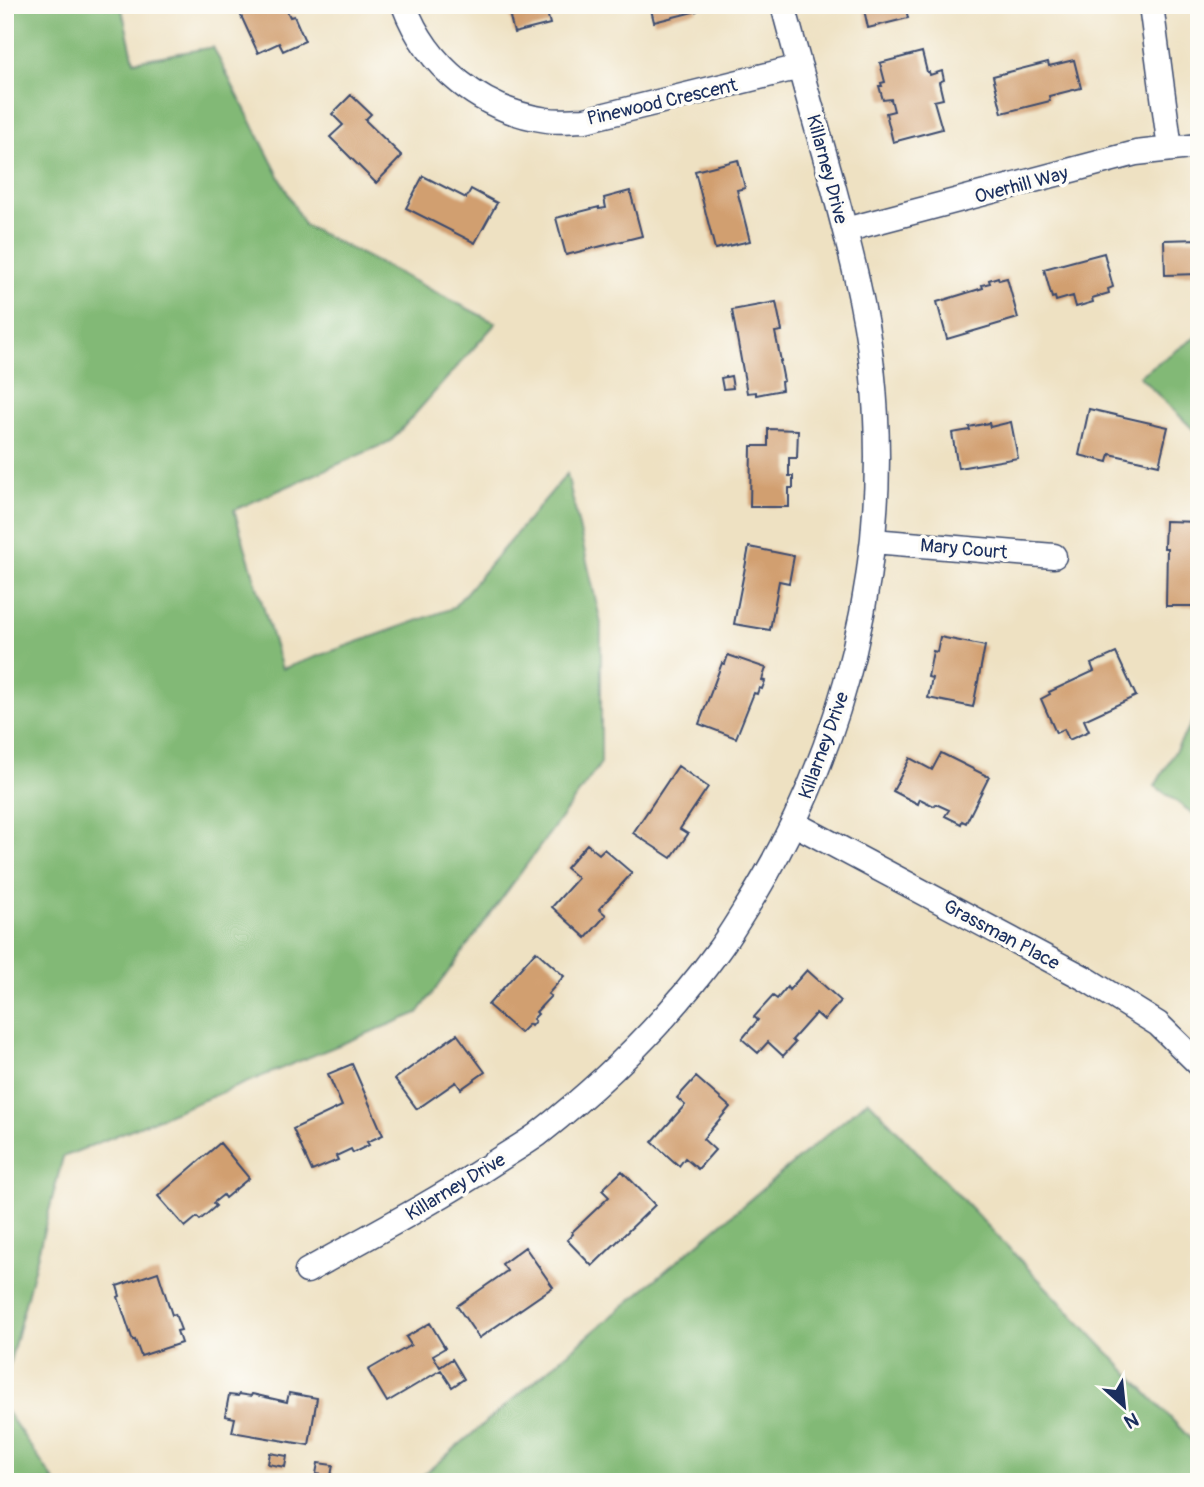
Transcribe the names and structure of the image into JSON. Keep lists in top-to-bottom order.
{
  "streets": {
    "street": [
      "Pinewood Crescent",
      "Killarney Drive",
      "Overhill Way",
      "Mary Court",
      "Grassman Place"
    ]
  },
  "crossings": [
    ["Pinewood Crescent", "Killarney Drive"],
    ["Killarney Drive", "Overhill Way"],
    ["Killarney Drive", "Mary Court"],
    ["Killarney Drive", "Grassman Place"]
  ],
  "north": "bottom right"
}
